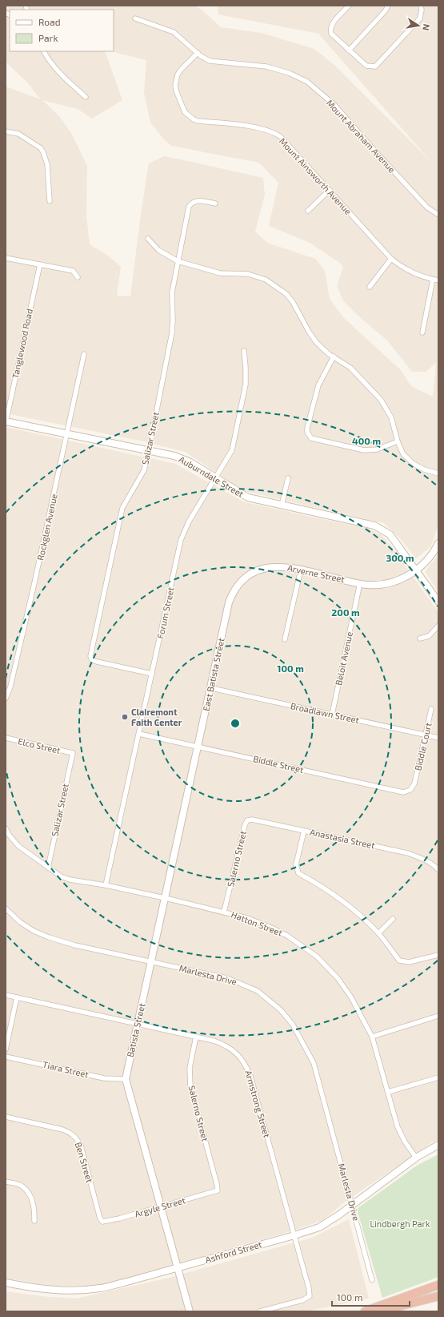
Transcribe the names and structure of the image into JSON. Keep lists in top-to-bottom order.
{
  "streets": {
    "street": [
      "Mount Abraham Avenue",
      "Mount Ainsworth Avenue",
      "Tanglewood Road",
      "Salizar Street",
      "Auburndale Street",
      "Rockglen Avenue",
      "Arverne Street",
      "Forum Street",
      "Beloit Avenue",
      "East Batista Street",
      "Broadlawn Street",
      "Elco Street",
      "Biddle Court",
      "Biddle Street",
      "Anastasia Street",
      "Salerno Street",
      "Hatton Street",
      "Marlesta Drive",
      "Batista Street",
      "Tiara Street",
      "Armstrong Street",
      "Ben Street",
      "Argyle Street",
      "Ashford Street"
    ]
  },
  "crossings": [
    ["Mount Abraham Avenue", "Mount Ainsworth Avenue"],
    ["Tanglewood Road", "Auburndale Street"],
    ["Salizar Street", "Auburndale Street"],
    ["Salizar Street", "Forum Street"],
    ["Salizar Street", "Elco Street"],
    ["Salizar Street", "Hatton Street"],
    ["Auburndale Street", "Rockglen Avenue"],
    ["Auburndale Street", "Arverne Street"],
    ["Auburndale Street", "Forum Street"],
    ["Arverne Street", "Beloit Avenue"],
    ["Arverne Street", "East Batista Street"],
    ["Forum Street", "Biddle Street"],
    ["Forum Street", "Hatton Street"],
    ["Beloit Avenue", "Broadlawn Street"],
    ["East Batista Street", "Broadlawn Street"],
    ["East Batista Street", "Biddle Street"],
    ["East Batista Street", "Batista Street"],
    ["Broadlawn Street", "Biddle Court"],
    ["Biddle Court", "Biddle Street"],
    ["Biddle Street", "Batista Street"],
    ["Anastasia Street", "Salerno Street"],
    ["Salerno Street", "Hatton Street"],
    ["Salerno Street", "Armstrong Street"],
    ["Salerno Street", "Argyle Street"],
    ["Hatton Street", "Batista Street"],
    ["Hatton Street", "Ashford Street"],
    ["Marlesta Drive", "Batista Street"],
    ["Marlesta Drive", "Ashford Street"],
    ["Batista Street", "Tiara Street"],
    ["Batista Street", "Armstrong Street"],
    ["Batista Street", "Argyle Street"],
    ["Batista Street", "Ashford Street"],
    ["Armstrong Street", "Ashford Street"],
    ["Ben Street", "Argyle Street"]
  ],
  "parks": ["Lindbergh Park"],
  "places": ["Clairemont Faith Center"],
  "legend": ["Road", "Park"],
  "scale_bar": "100 m",
  "north": "right",
  "rings": [
    "400 m",
    "300 m",
    "200 m",
    "100 m"
  ]
}
